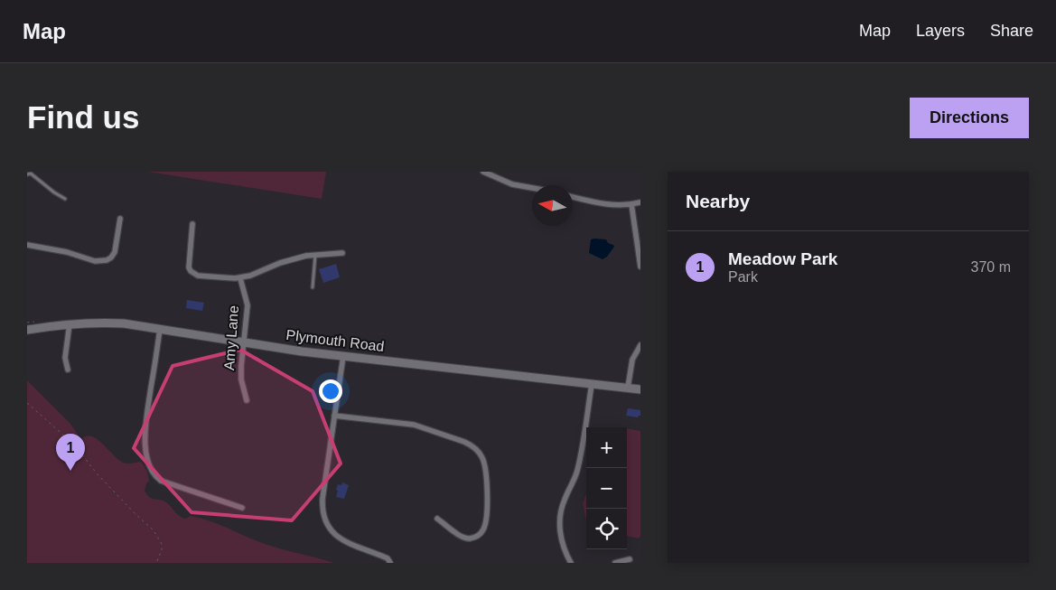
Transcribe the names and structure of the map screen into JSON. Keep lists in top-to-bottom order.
{
  "streets": {
    "main road": ["Plymouth Road"],
    "street": ["Amy Lane"]
  },
  "crossings": [
    ["Amy Lane", "Plymouth Road"]
  ],
  "north": "left",
  "page": {
    "header": "Map",
    "nav": ["Map", "Layers", "Share"],
    "buttons": "Directions",
    "title": "Find us",
    "heading": "Nearby",
    "list": [
      {
        "mark": "1",
        "name": "Meadow Park",
        "note": "Park",
        "value": "370 m"
      }
    ],
    "map_buttons": ["+", "−"],
    "pins": "1"
  }
}
